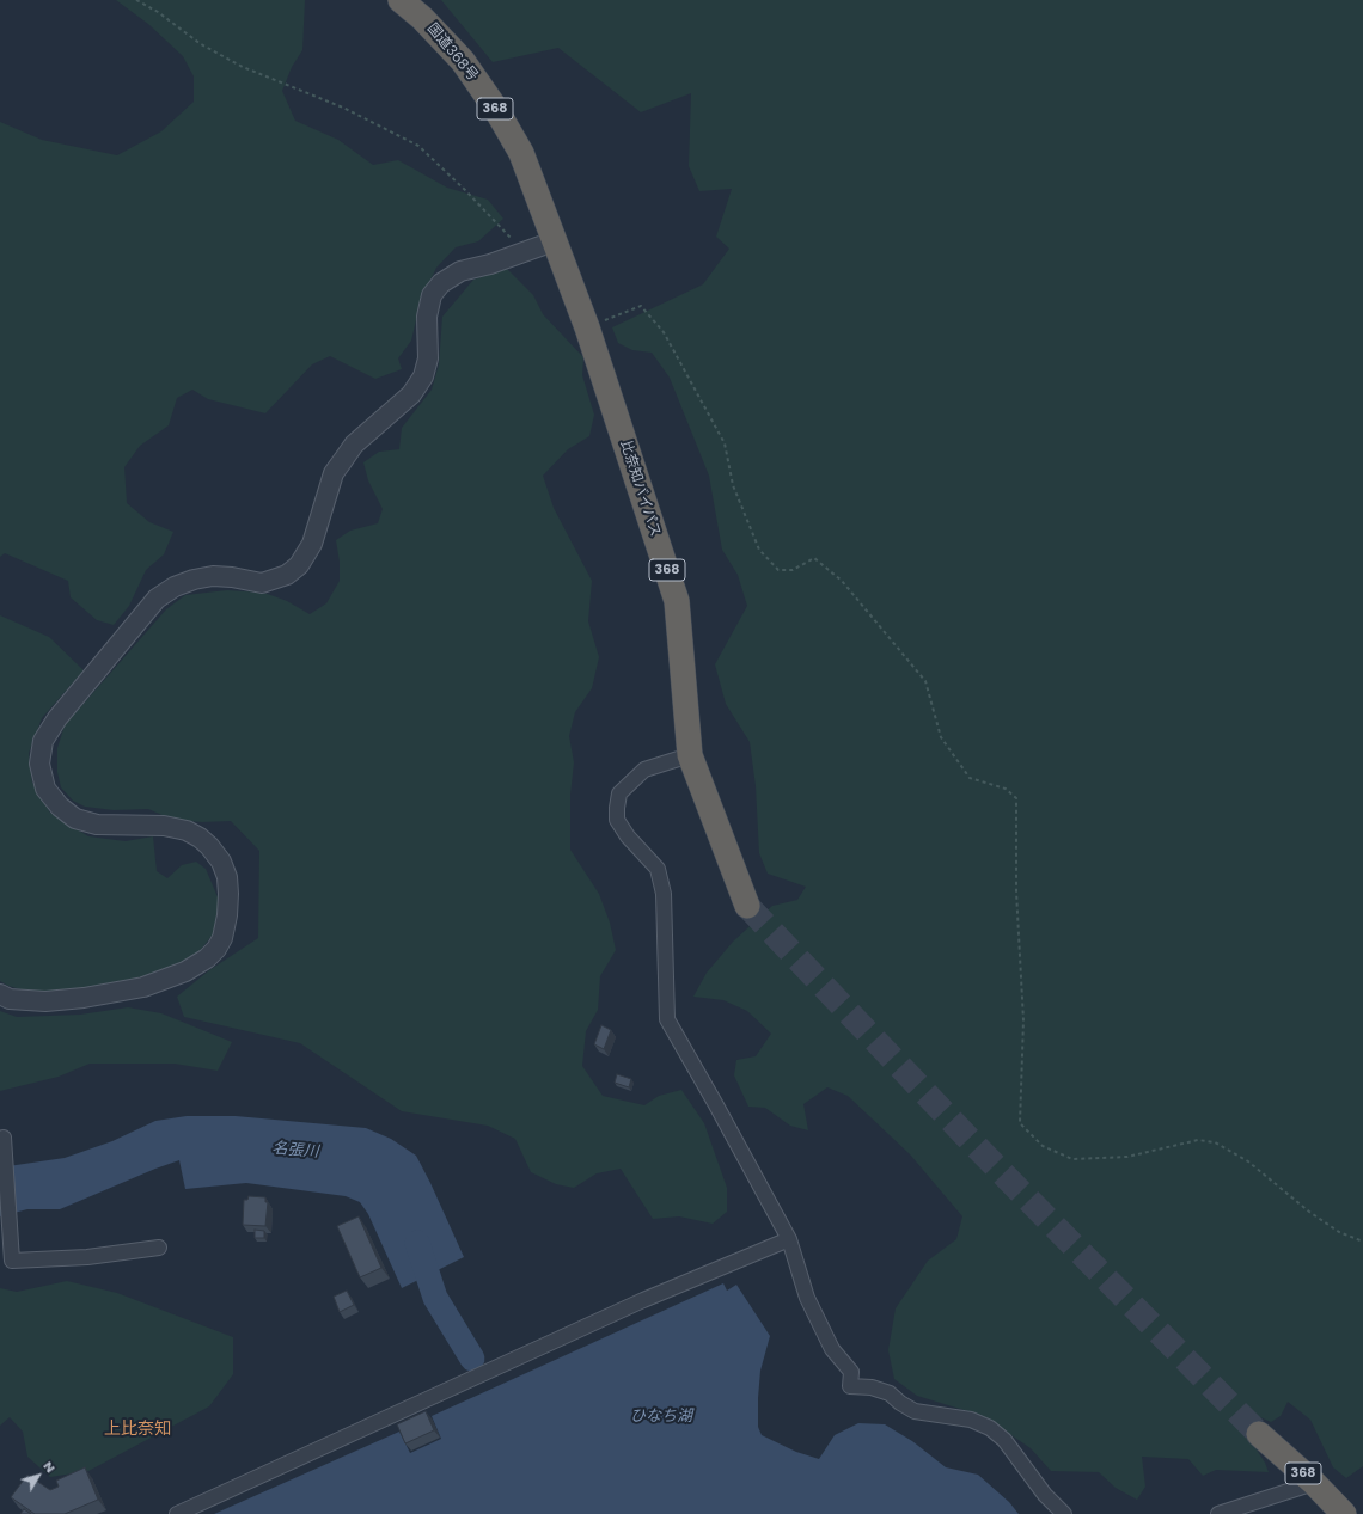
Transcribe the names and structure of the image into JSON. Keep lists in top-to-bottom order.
{
  "streets": {
    "highway": ["国道368号", "368", "比奈知バイパス"]
  },
  "crossings": [
    ["国道368号", "比奈知バイパス"]
  ],
  "districts": ["上比奈知"],
  "water": ["名張川", "ひなち湖"],
  "north": "top right"
}
